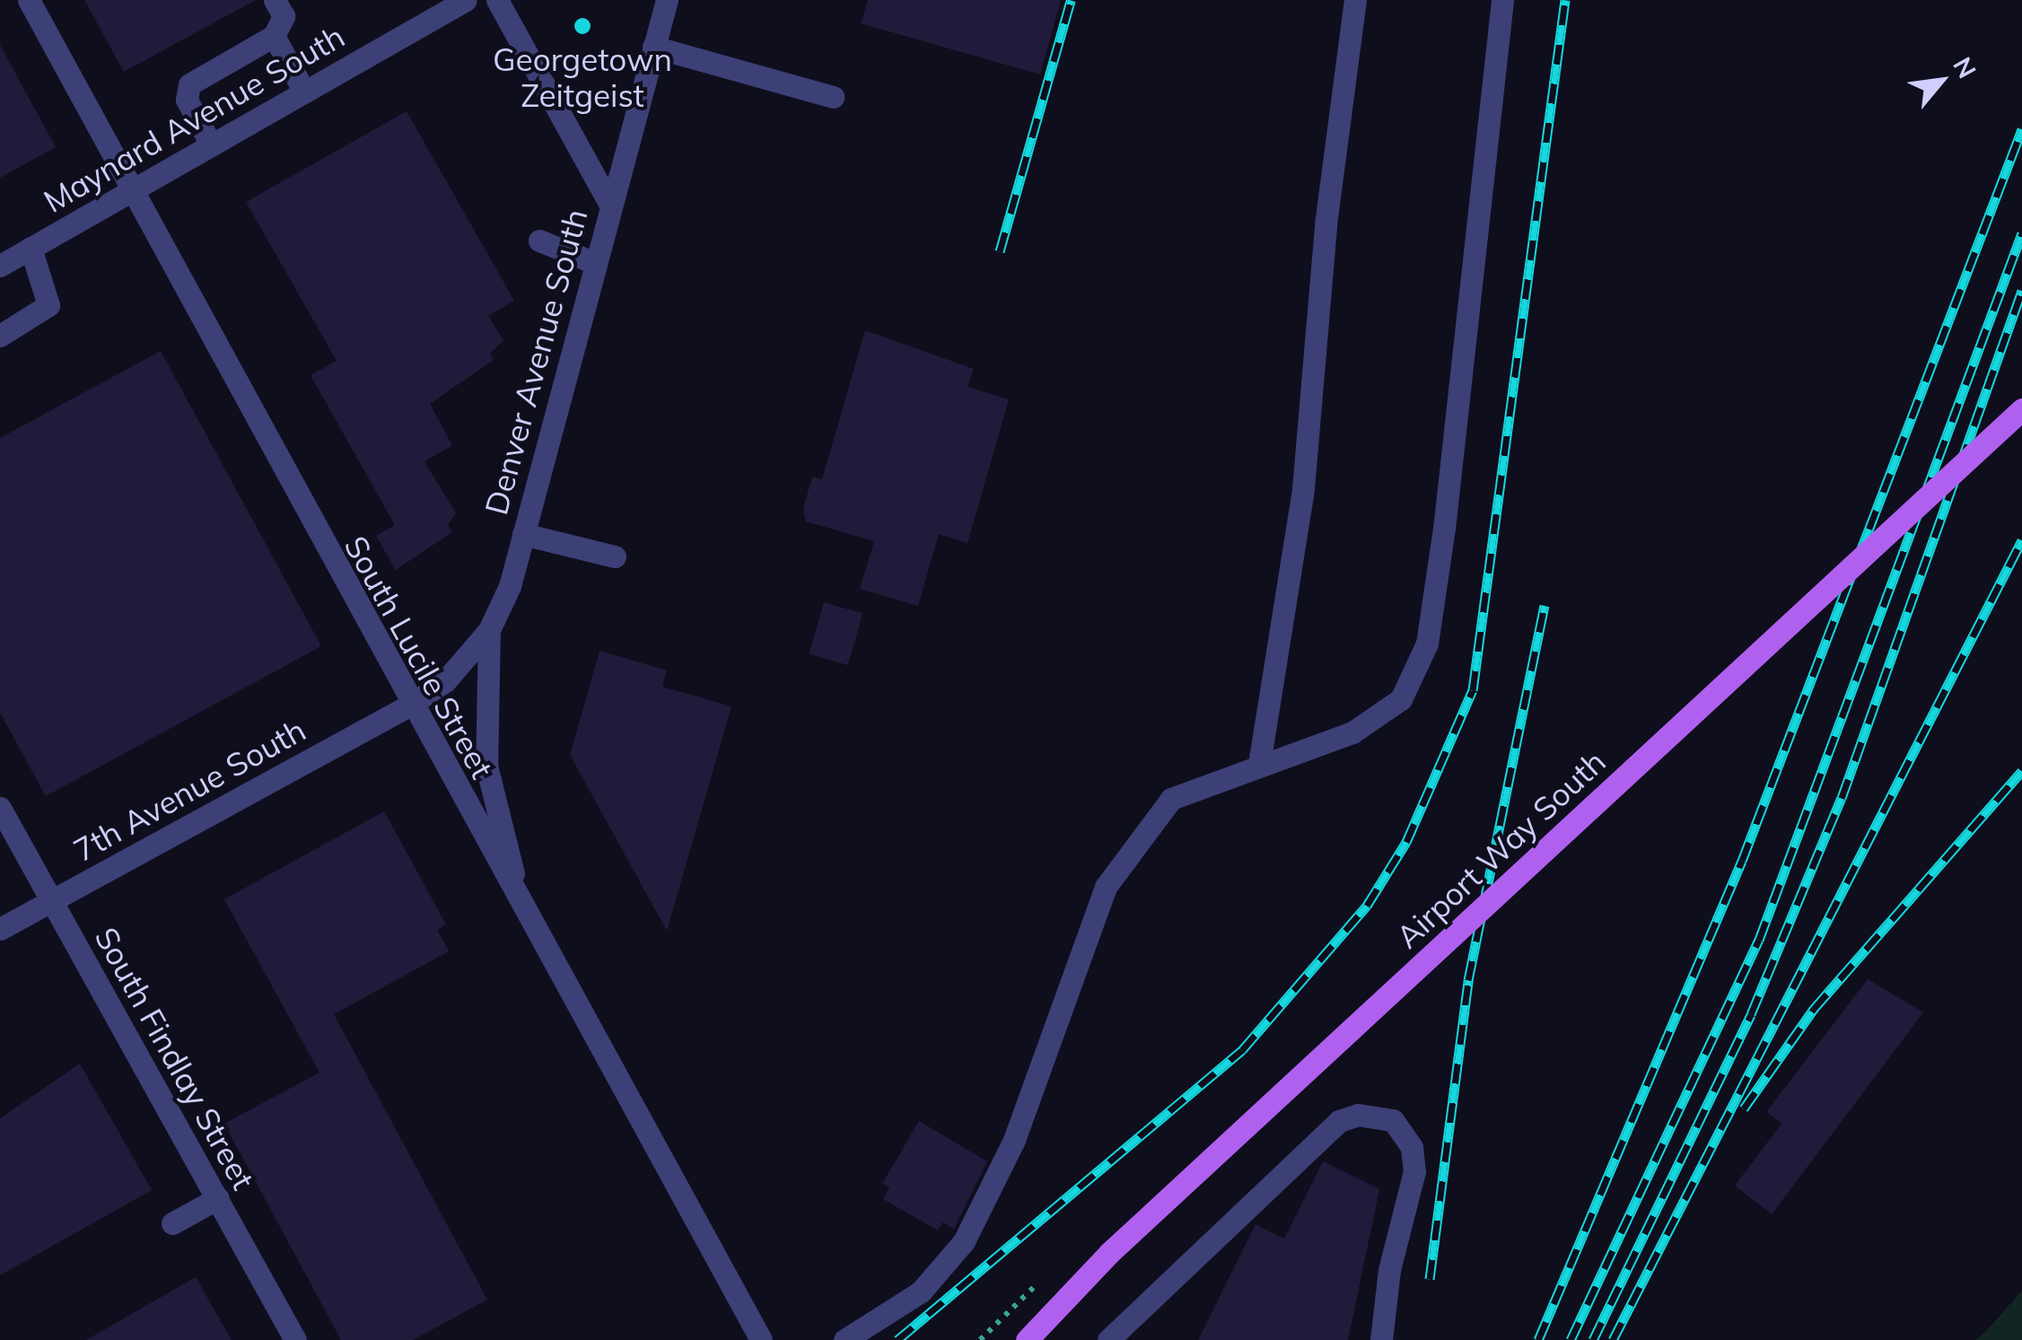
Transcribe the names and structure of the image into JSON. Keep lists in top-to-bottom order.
{
  "streets": {
    "main road": ["Airport Way South"],
    "street": [
      "Maynard Avenue South",
      "Denver Avenue South",
      "South Lucile Street",
      "7th Avenue South",
      "South Findlay Street"
    ]
  },
  "crossings": [
    ["Maynard Avenue South", "South Lucile Street"],
    ["Denver Avenue South", "South Lucile Street"],
    ["Denver Avenue South", "7th Avenue South"],
    ["South Lucile Street", "7th Avenue South"],
    ["7th Avenue South", "South Findlay Street"]
  ],
  "places": ["Georgetown Zeitgeist"],
  "north": "top right"
}
